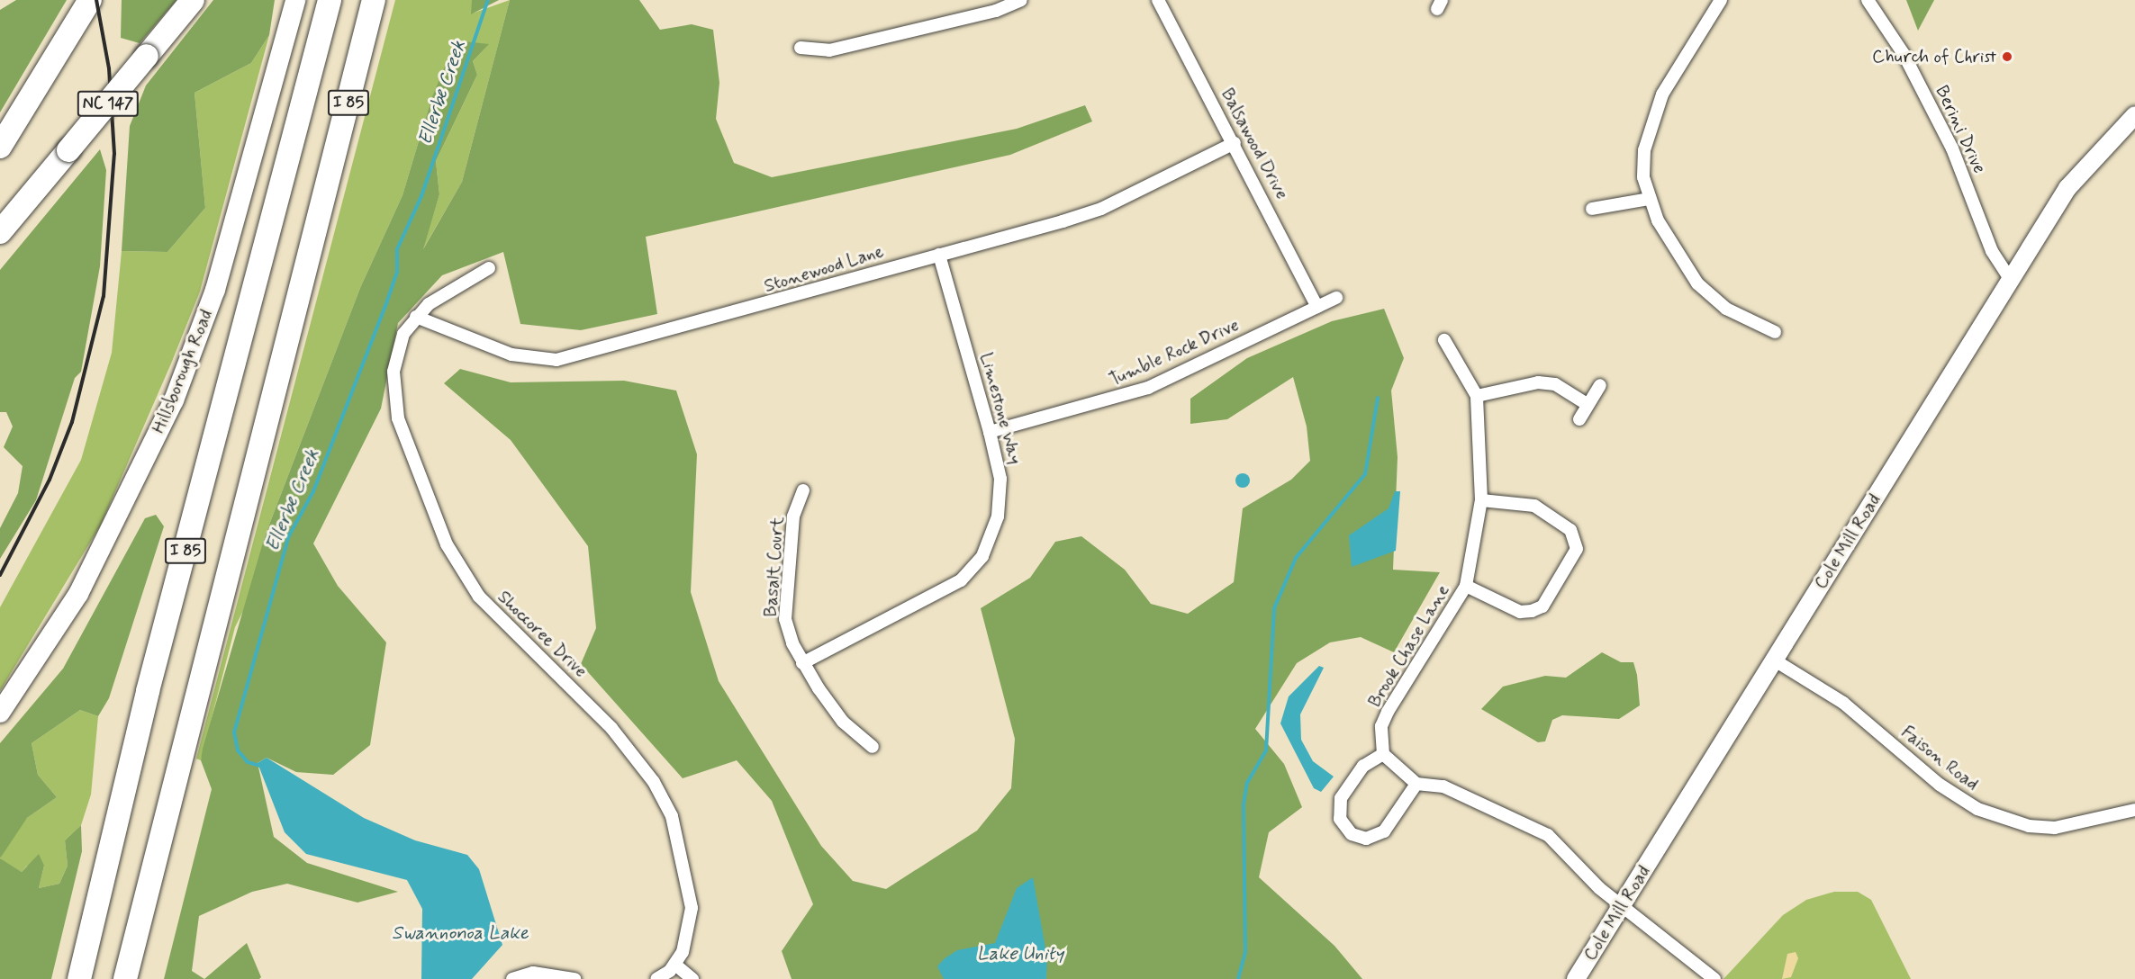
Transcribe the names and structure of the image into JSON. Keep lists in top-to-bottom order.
{
  "streets": {
    "highway": ["I 85", "NC 147"],
    "main road": ["Hillsborough Road"],
    "street": [
      "Berini Drive",
      "Balsawood Drive",
      "Stonewood Lane",
      "Tumble Rock Drive",
      "Limestone Way",
      "Cole Mill Road",
      "Basalt Court",
      "Shoccoree Drive",
      "Brook Chase Lane",
      "Faison Road"
    ]
  },
  "crossings": [
    ["Berini Drive", "Cole Mill Road"],
    ["Balsawood Drive", "Stonewood Lane"],
    ["Balsawood Drive", "Tumble Rock Drive"],
    ["Stonewood Lane", "Limestone Way"],
    ["Stonewood Lane", "Shoccoree Drive"],
    ["Tumble Rock Drive", "Limestone Way"],
    ["Limestone Way", "Basalt Court"],
    ["Cole Mill Road", "Faison Road"]
  ],
  "water": ["Ellerbe Creek", "Swannonoa Lake", "Lake Unity"],
  "places": ["Church of Christ"]
}
